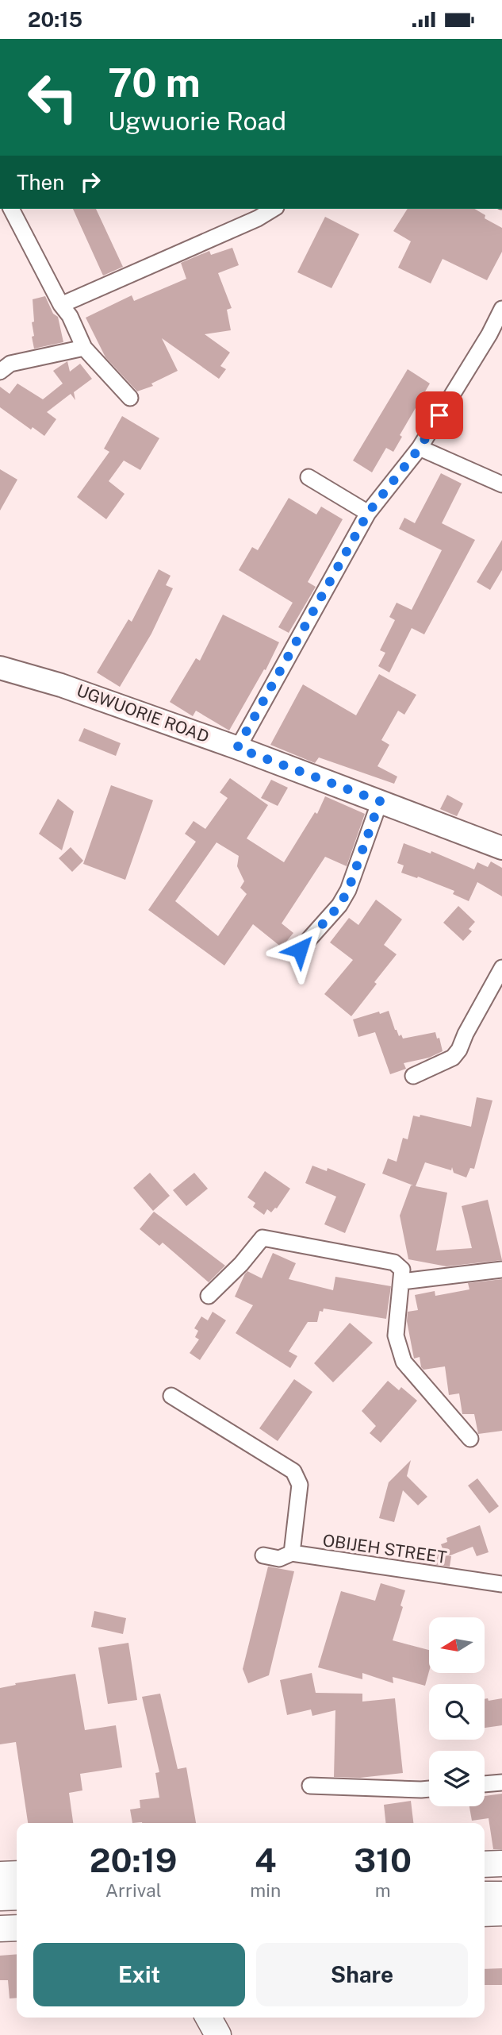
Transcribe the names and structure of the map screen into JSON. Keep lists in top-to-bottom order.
{
  "streets": {
    "street": ["UGWUORIE ROAD", "OBIJEH STREET"]
  },
  "north": "left",
  "page": {
    "status": "20:15",
    "turn": ["70 m", "Ugwuorie Road"],
    "then": "Then",
    "eta": [
      "20:19",
      "Arrival",
      "4",
      "min",
      "310",
      "m"
    ],
    "buttons": ["Exit", "Share"]
  }
}
